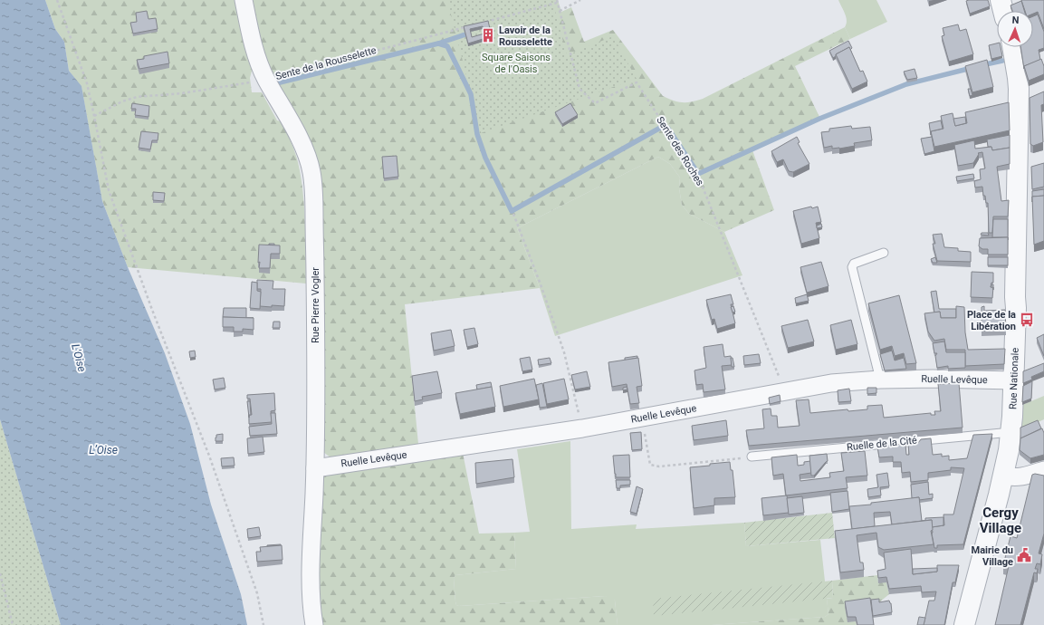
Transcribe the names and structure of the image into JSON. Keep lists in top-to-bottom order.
{
  "streets": {
    "street": ["Rue Pierre Vogler", "Rue Nationale", "Ruelle Levêque"],
    "lane": ["Ruelle de la Cité"],
    "path": ["Sente de la Rousselette", "Sente des Roches"]
  },
  "crossings": [
    ["Sente de la Rousselette", "Rue Pierre Vogler"],
    ["Sente des Roches", "Ruelle Levêque"],
    ["Rue Pierre Vogler", "Ruelle Levêque"],
    ["Rue Nationale", "Ruelle Levêque"],
    ["Rue Nationale", "Ruelle de la Cité"]
  ],
  "districts": ["Cergy Village"],
  "water": ["L'Oise", "L’Oise"],
  "parks": ["Square Saisons de l'Oasis"],
  "places": {
    "building": ["Lavoir de la Rousselette"],
    "bus stop": ["Place de la Libération"],
    "public building": ["Mairie du Village"]
  },
  "north": "top"
}
